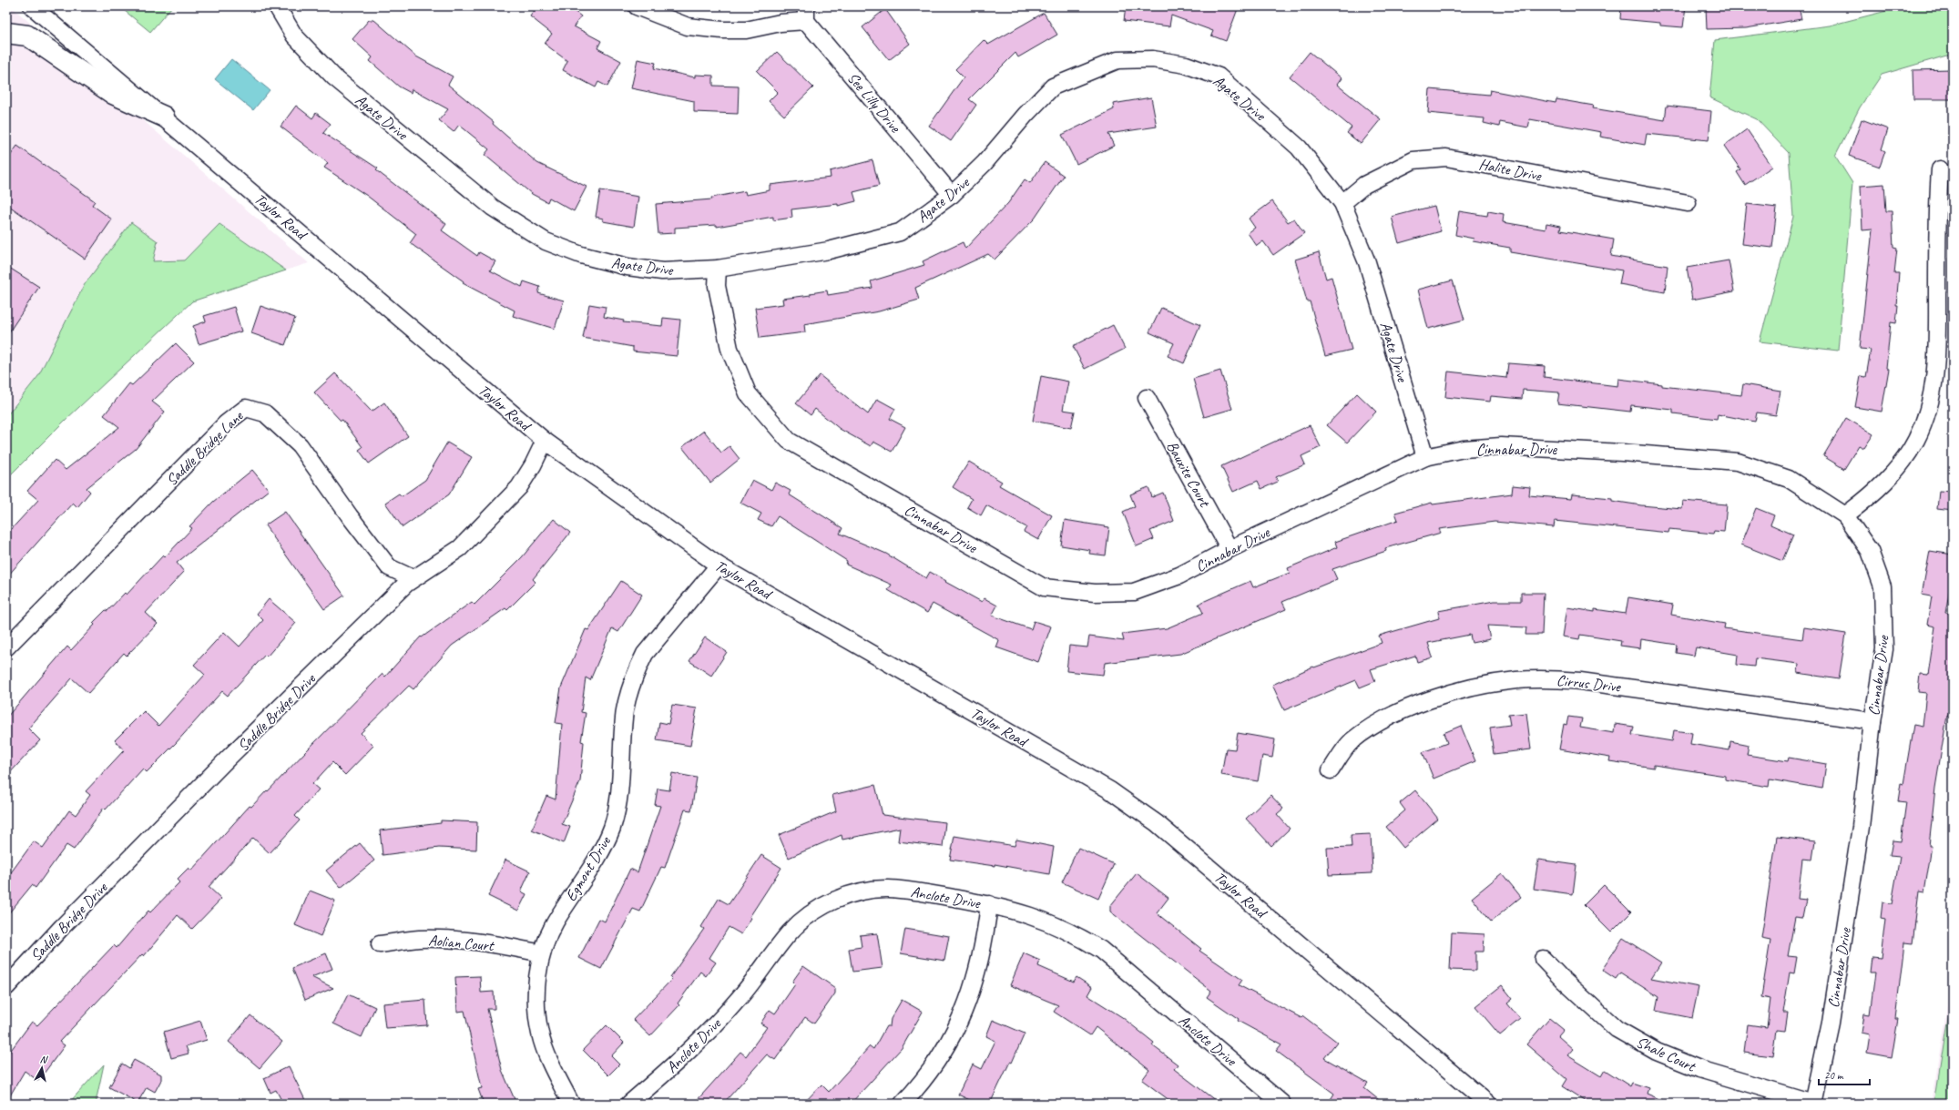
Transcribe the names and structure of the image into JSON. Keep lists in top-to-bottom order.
{
  "streets": {
    "street": [
      "Agate Drive",
      "See Lilly Drive",
      "Halite Drive",
      "Taylor Road",
      "Saddle Bridge Lane",
      "Cinnabar Drive",
      "Bauxite Court",
      "Cirrus Drive",
      "Saddle Bridge Drive",
      "Egmont Drive",
      "Anclote Drive",
      "Aolian Court",
      "Shale Court"
    ]
  },
  "crossings": [
    ["Agate Drive", "See Lilly Drive"],
    ["Agate Drive", "Halite Drive"],
    ["Agate Drive", "Cinnabar Drive"],
    ["Taylor Road", "Saddle Bridge Drive"],
    ["Taylor Road", "Egmont Drive"],
    ["Saddle Bridge Lane", "Saddle Bridge Drive"],
    ["Cinnabar Drive", "Bauxite Court"],
    ["Cinnabar Drive", "Cirrus Drive"],
    ["Cinnabar Drive", "Shale Court"],
    ["Egmont Drive", "Aolian Court"]
  ],
  "scale_bar": "20 m",
  "north": "top"
}
